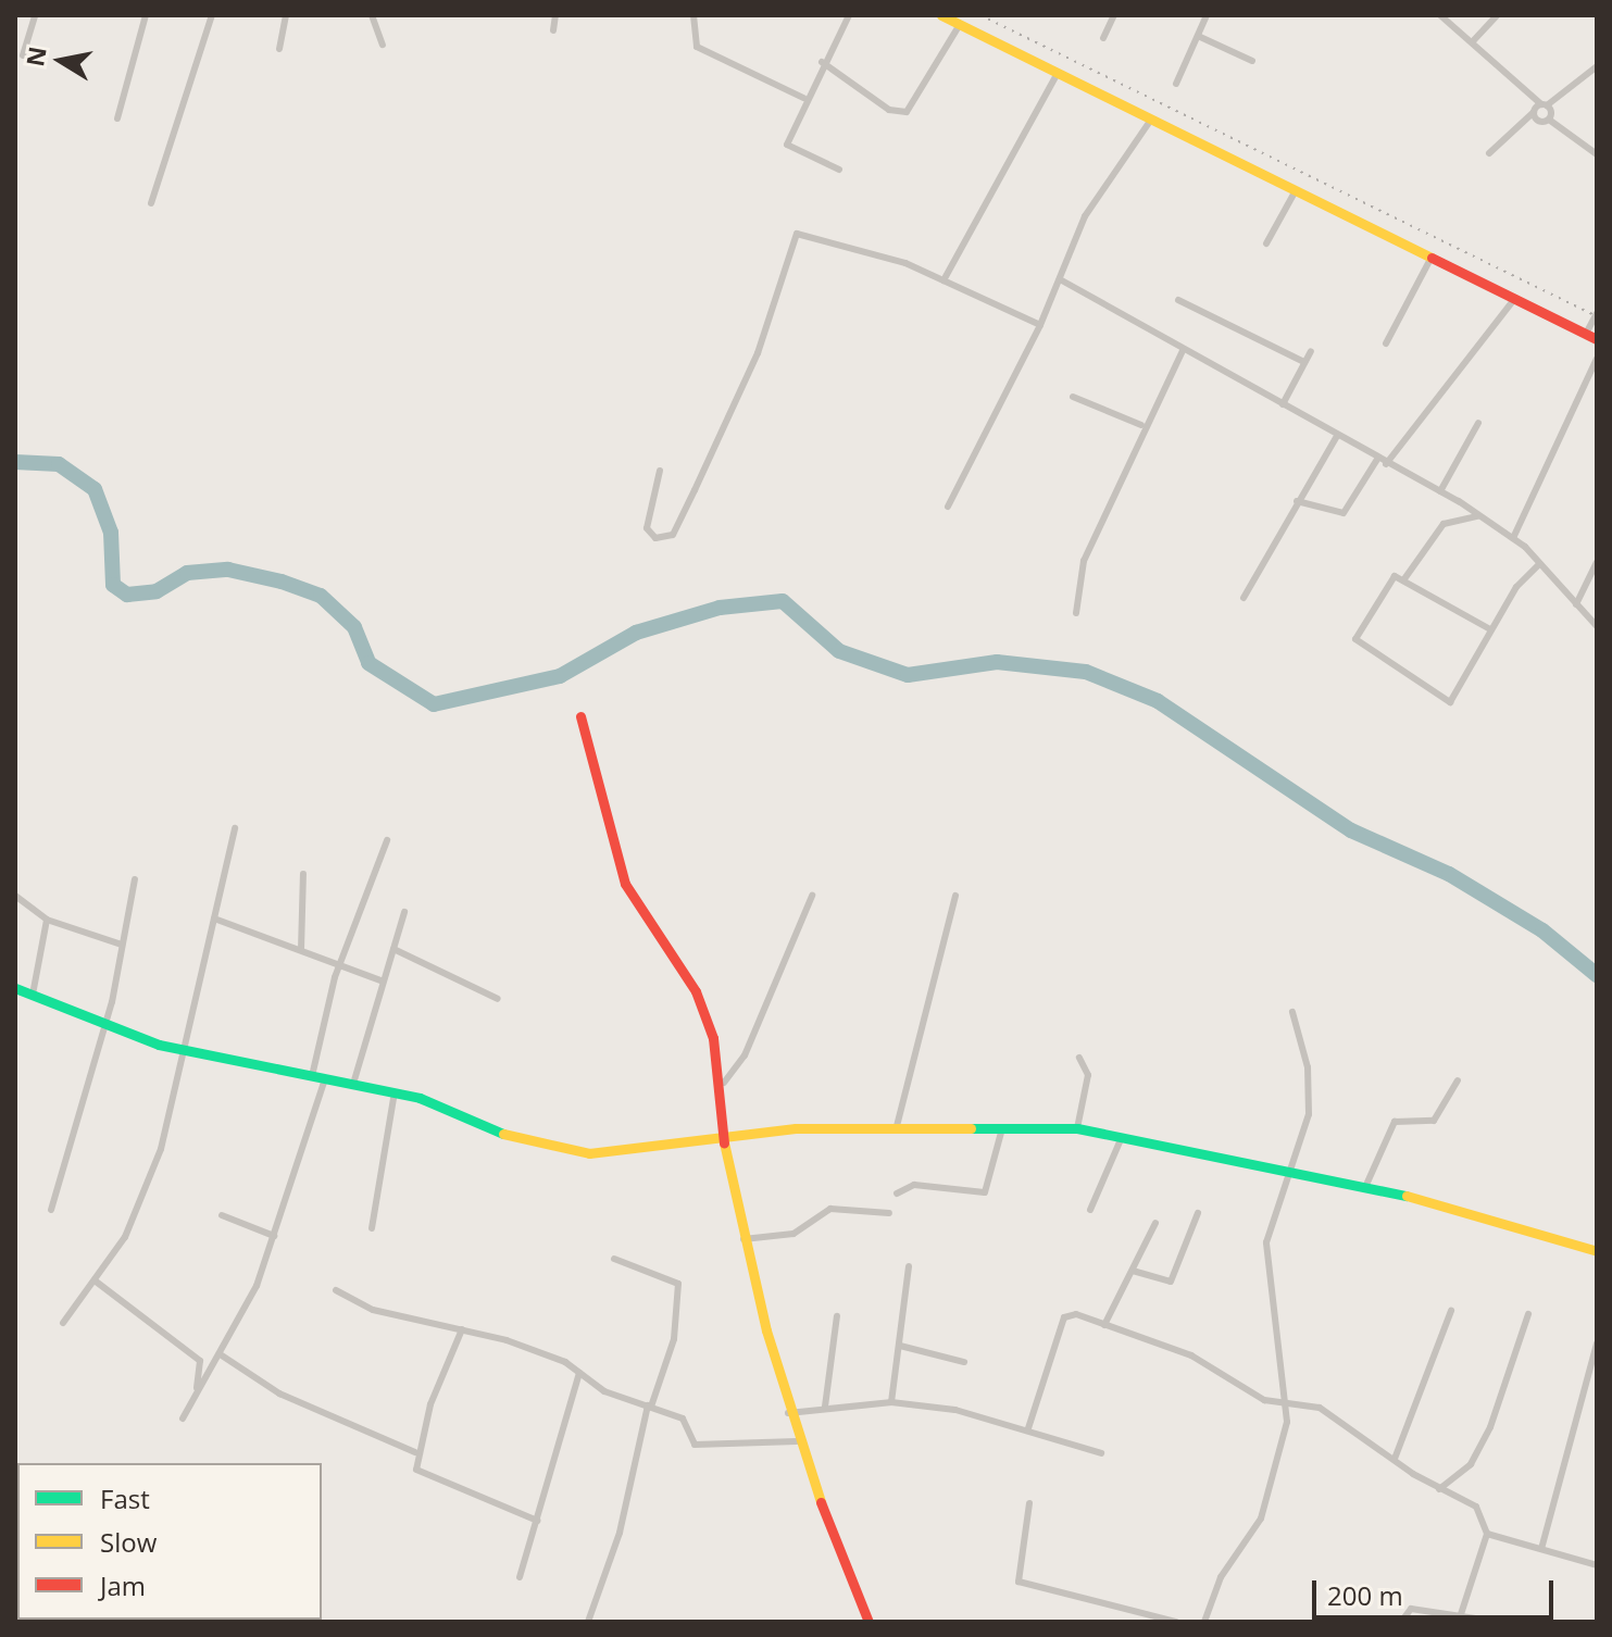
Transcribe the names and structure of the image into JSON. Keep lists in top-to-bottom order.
{
  "legend": ["Fast", "Slow", "Jam"],
  "scale_bar": "200 m",
  "north": "left"
}
